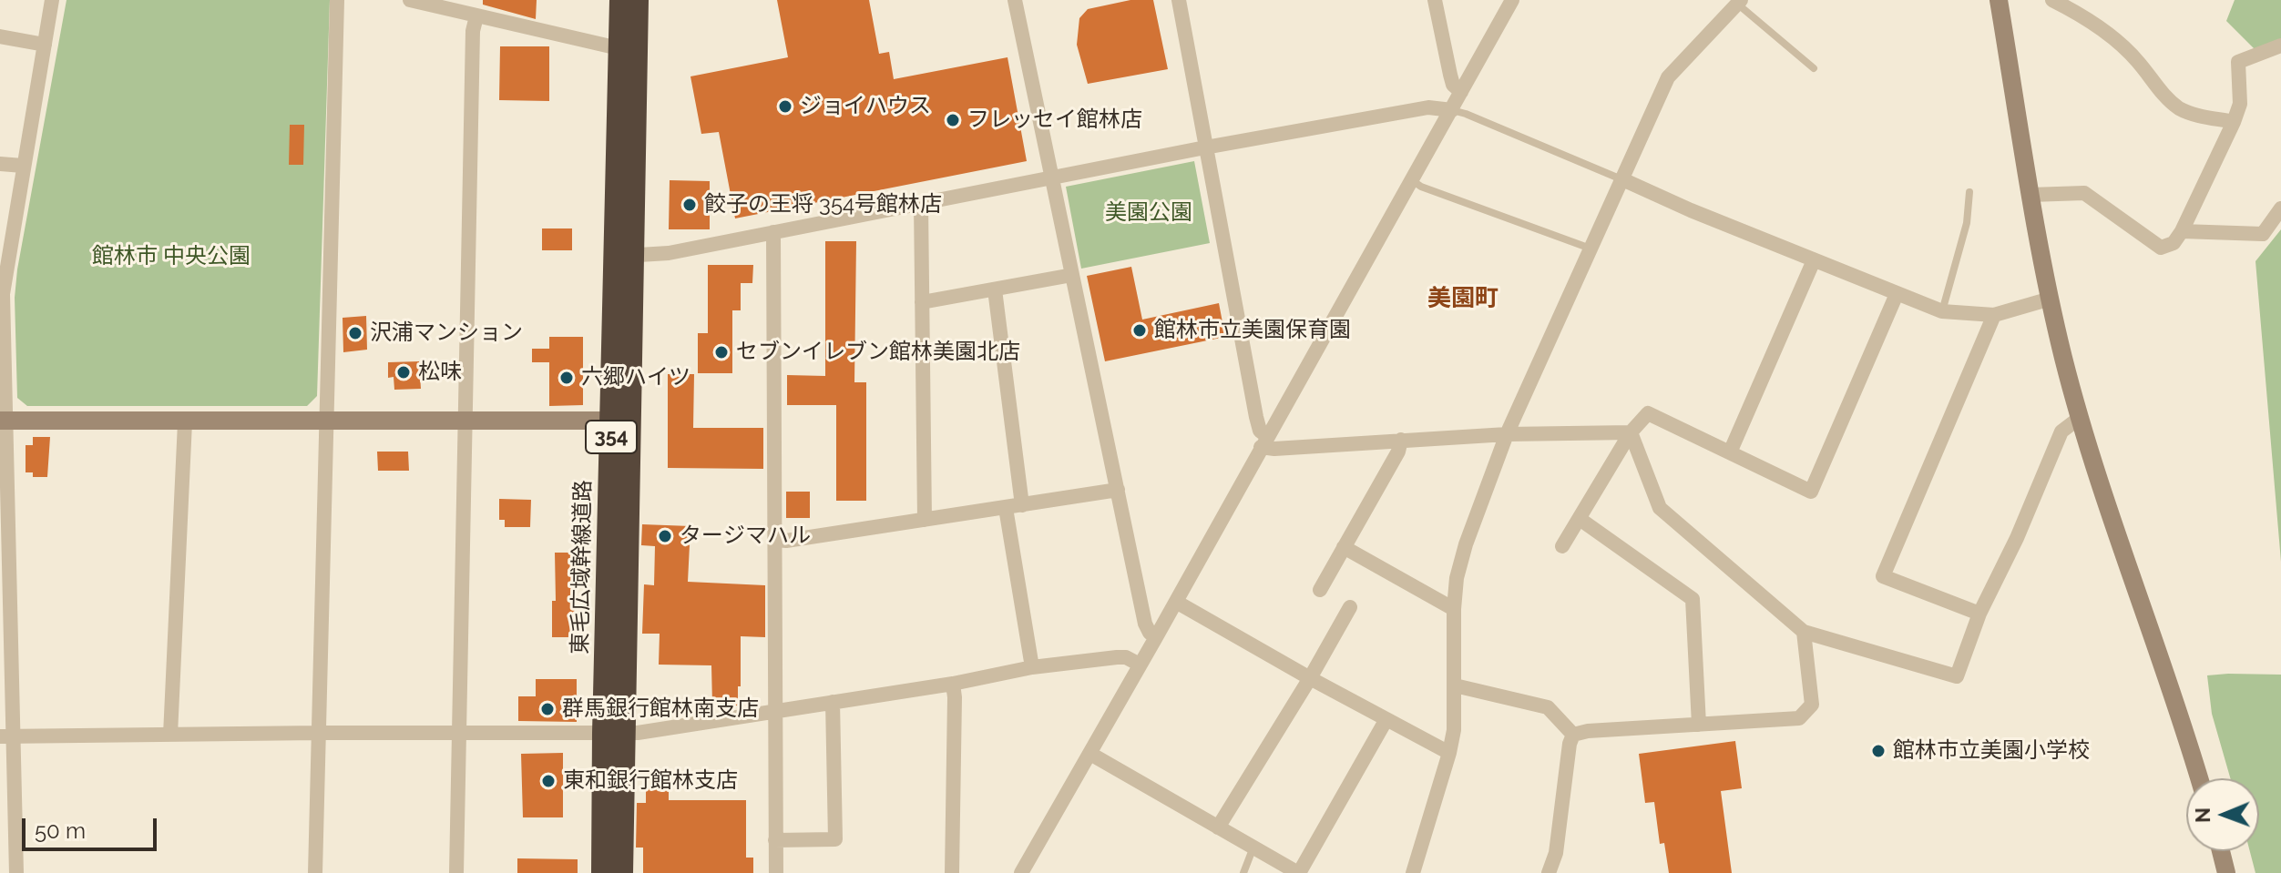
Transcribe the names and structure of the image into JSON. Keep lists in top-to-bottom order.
{
  "streets": {
    "highway": ["354", "東毛広域幹線道路"]
  },
  "districts": ["美園町"],
  "parks": ["美園公園", "館林市 中央公園"],
  "places": [
    "ジョイハウス",
    "フレッセイ館林店",
    "餃子の王将 354号館林店",
    "館林市立美園保育園",
    "沢浦マンション",
    "セブンイレブン館林美園北店",
    "松味",
    "六郷ハイツ",
    "タージマハル",
    "群馬銀行館林南支店",
    "館林市立美園小学校",
    "東和銀行館林支店"
  ],
  "scale_bar": "50 m",
  "north": "left"
}
